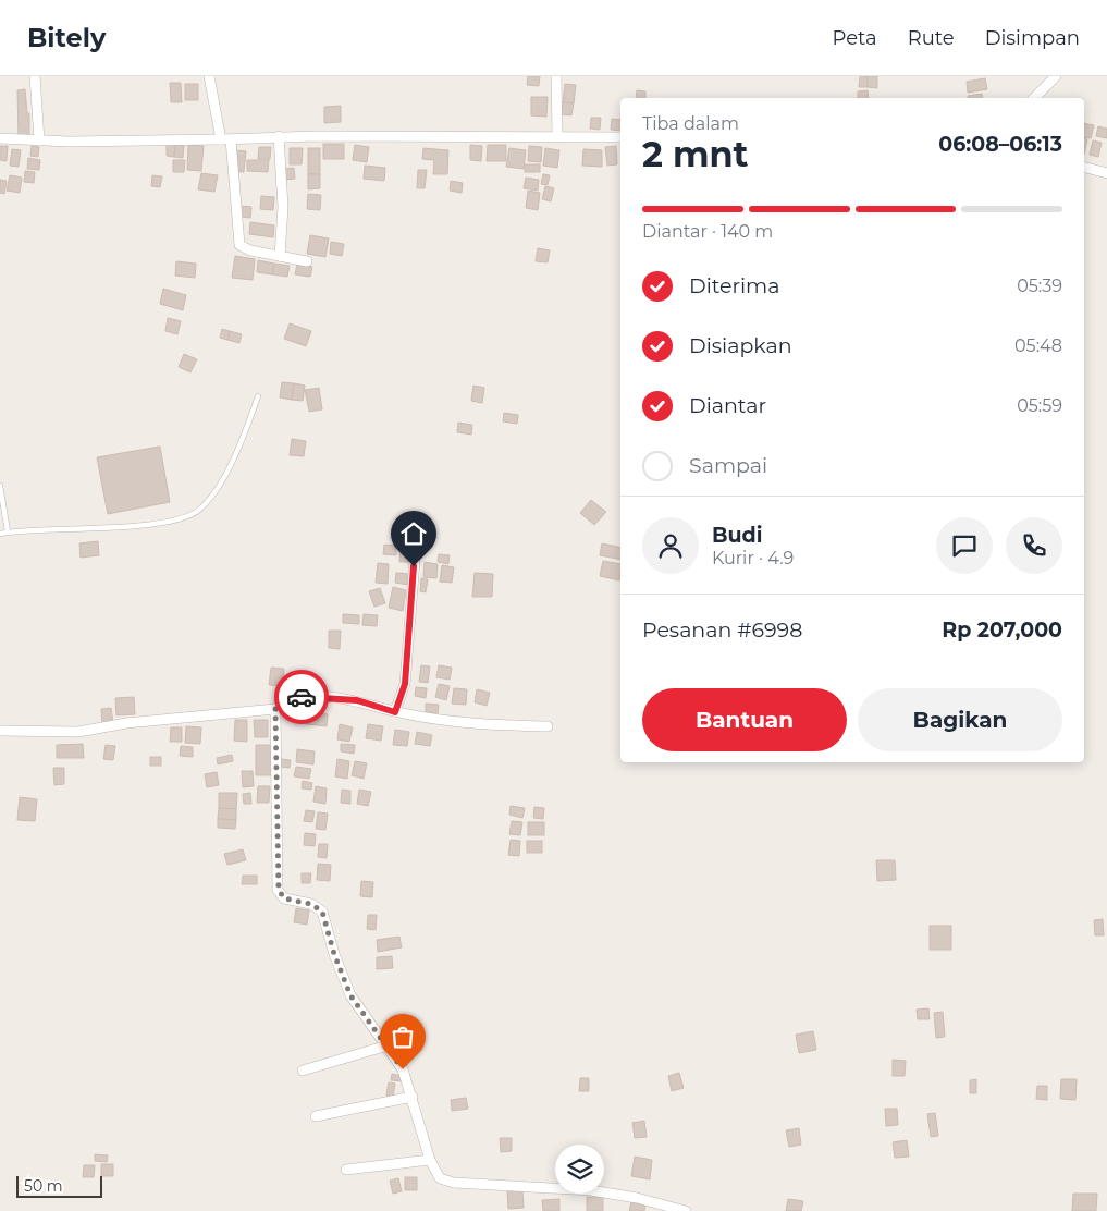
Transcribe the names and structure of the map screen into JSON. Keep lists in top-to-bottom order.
{
  "scale_bar": "50 m",
  "page": {
    "header": "Bitely",
    "nav": ["Peta", "Rute", "Disimpan"],
    "heading": ["2 mnt", "Tiba dalam", "06:08–06:13"],
    "panel": [
      "Budi",
      "Kurir · 4.9",
      "Pesanan #6998",
      "Rp 207,000"
    ],
    "bar": "Diantar · 140 m",
    "list": [
      ["Diterima", "05:39"],
      ["Disiapkan", "05:48"],
      ["Diantar", "05:59"],
      "Sampai"
    ],
    "buttons": ["Bantuan", "Bagikan"],
    "scale": "50 m"
  }
}
